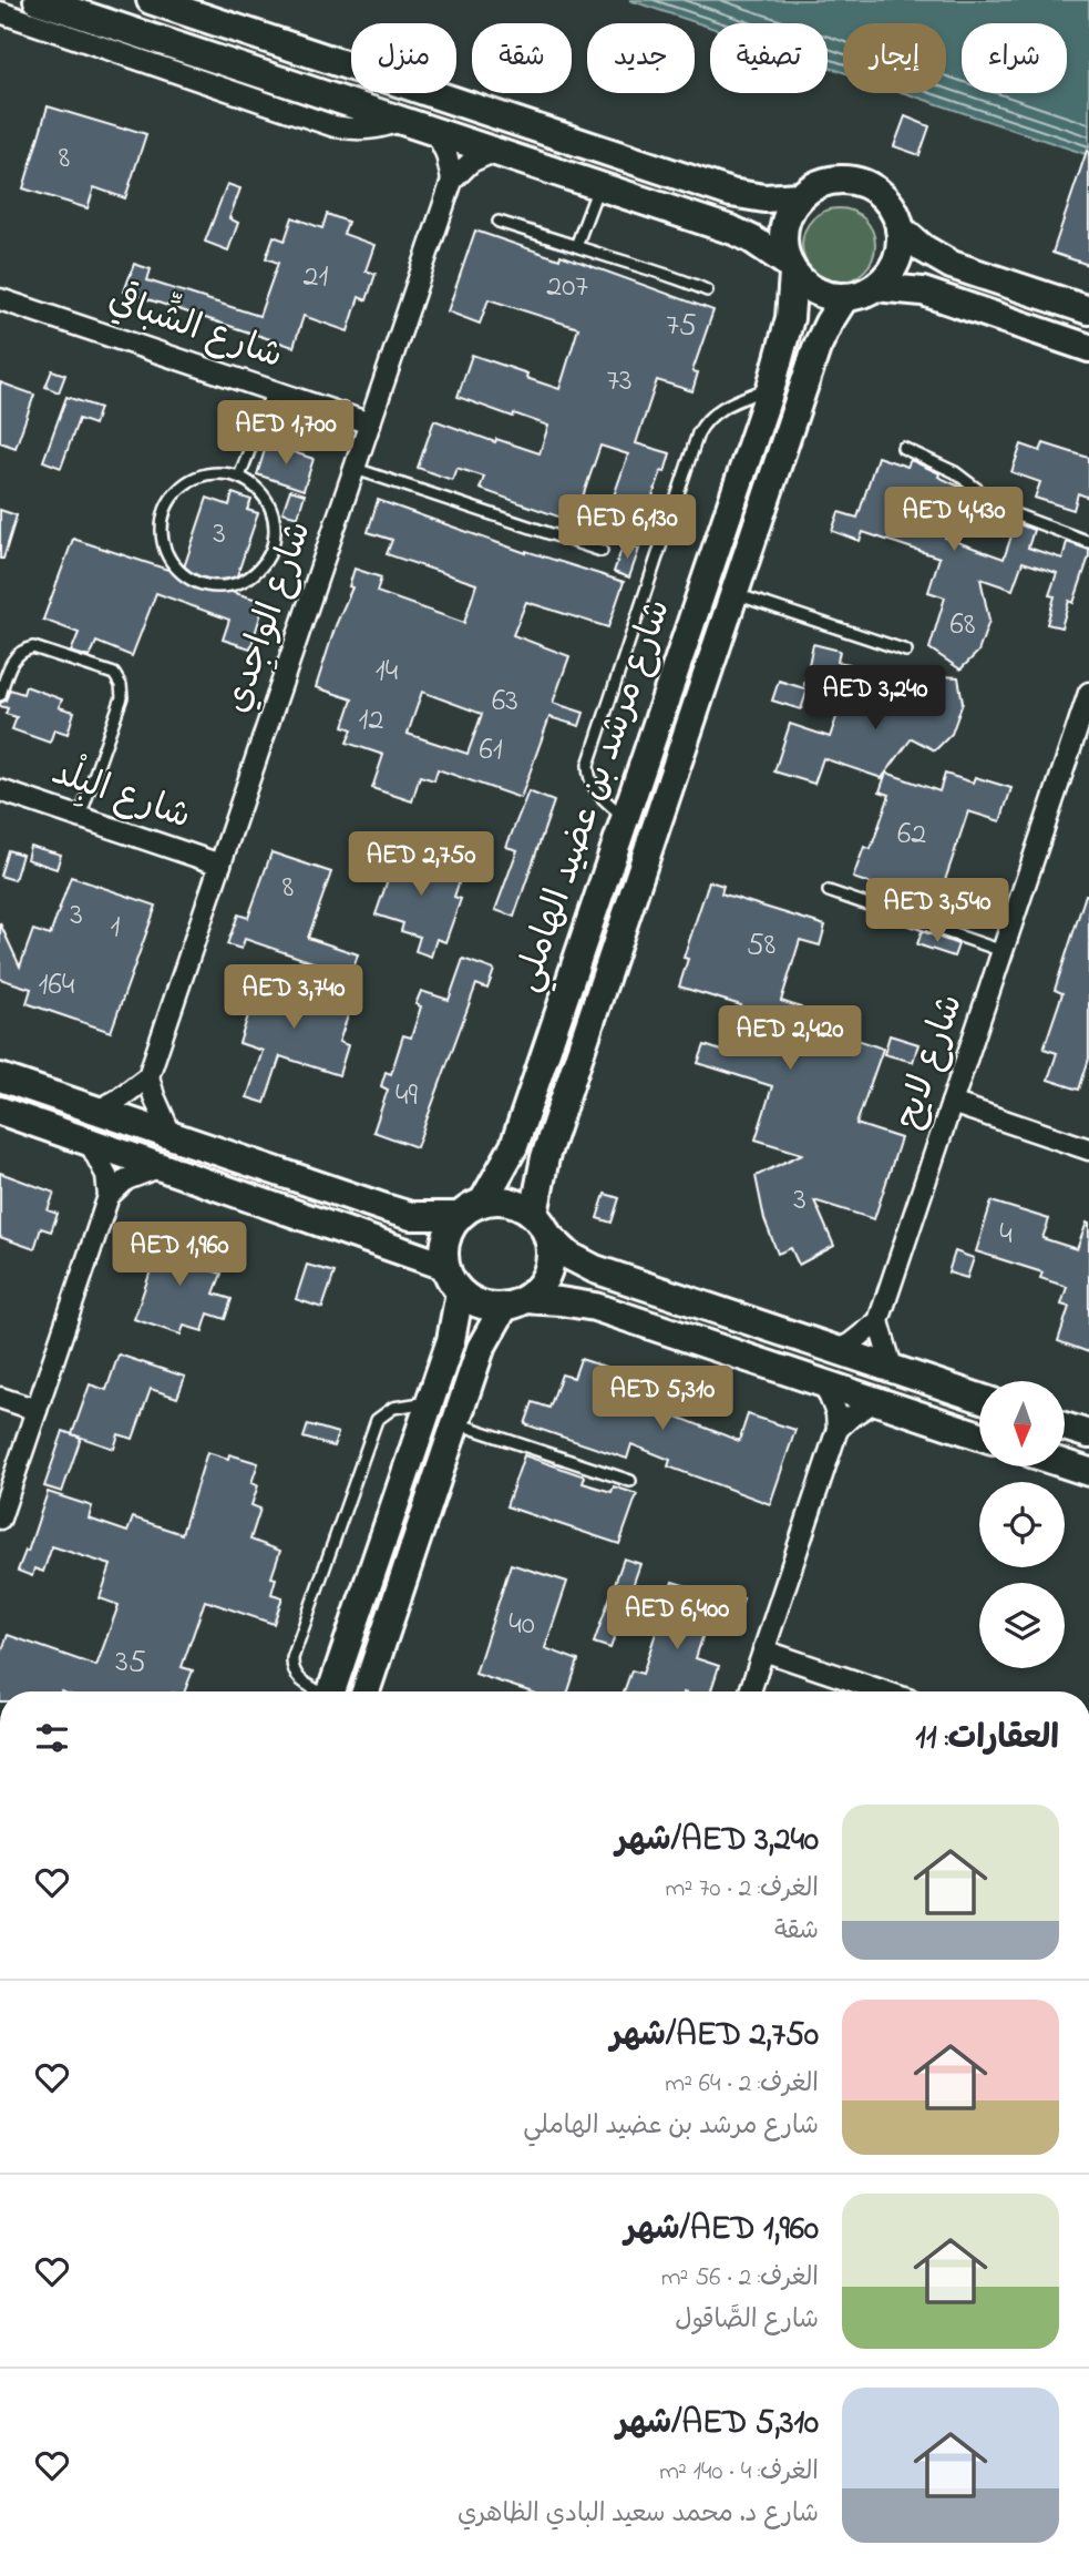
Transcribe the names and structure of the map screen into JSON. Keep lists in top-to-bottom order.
{
  "streets": {
    "street": [
      "شارع الشِّباقي",
      "شارع الواجِدي",
      "شارع البِلْد",
      "شارع مرشد بن عضيد الهاملي",
      "شارع لايح"
    ]
  },
  "crossings": [
    ["شارع الشِّباقي", "شارع الواجِدي"],
    ["شارع الواجِدي", "شارع البِلْد"]
  ],
  "house_numbers": [
    "8",
    "21",
    "207",
    "75",
    "73",
    "3",
    "68",
    "14",
    "63",
    "12",
    "61",
    "62",
    "8",
    "3",
    "1",
    "58",
    "164",
    "49",
    "3",
    "4",
    "40",
    "35"
  ],
  "north": "bottom",
  "page": {
    "chip": [
      "شراء",
      "إيجار",
      "تصفية",
      "جديد",
      "شقة",
      "منزل"
    ],
    "price": [
      "AED 1,700",
      "AED 4,430",
      "AED 6,130",
      "AED 3,240",
      "AED 2,750",
      "AED 3,540",
      "AED 3,740",
      "AED 2,420",
      "AED 1,960",
      "AED 5,310",
      "AED 6,400"
    ],
    "heading": "العقارات: 11",
    "list": [
      {
        "name": "AED 3,240/شهر",
        "note": "الغرف: 2 · 70 m² · شقة"
      },
      {
        "name": "AED 2,750/شهر",
        "note": "الغرف: 2 · 64 m² · شارع مرشد بن عضيد الهاملي"
      },
      {
        "name": "AED 1,960/شهر",
        "note": "الغرف: 2 · 56 m² · شارع الصَّاقول"
      },
      {
        "name": "AED 5,310/شهر",
        "note": "الغرف: 4 · 140 m² · شارع د. محمد سعيد البادي الظاهري"
      }
    ]
  }
}
